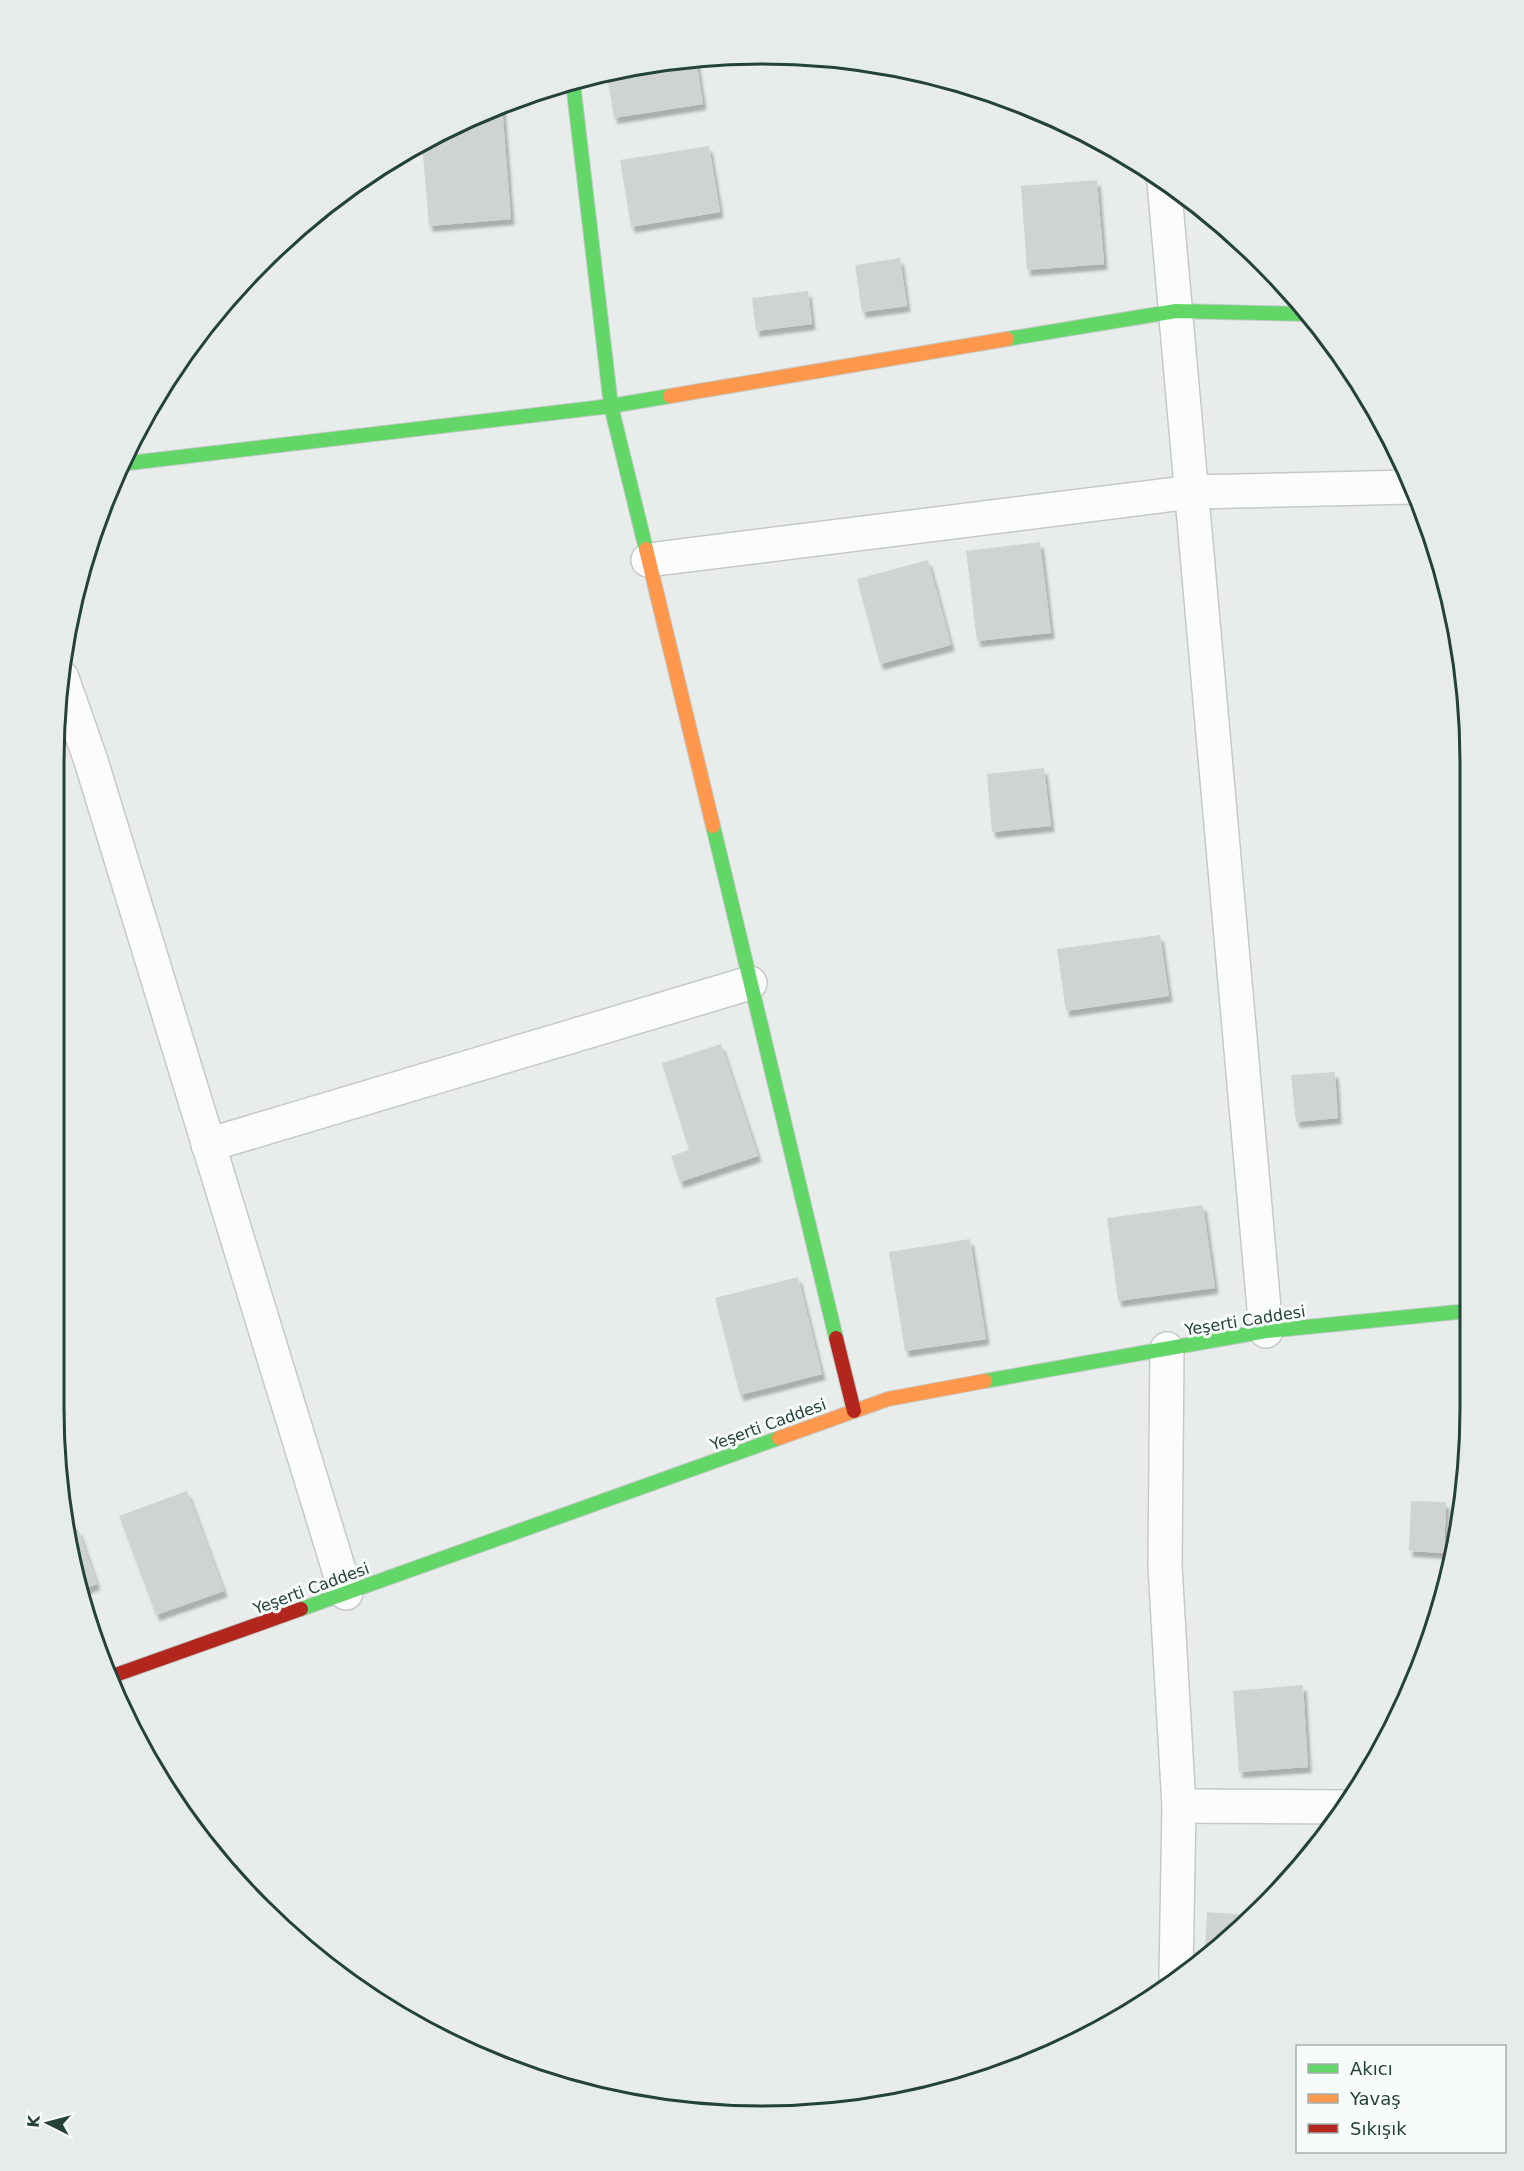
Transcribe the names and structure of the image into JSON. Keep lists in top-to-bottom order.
{
  "streets": {
    "street": ["Yeşerti Caddesi"]
  },
  "legend": ["Akıcı", "Yavaş", "Sıkışık"],
  "north": "left"
}
